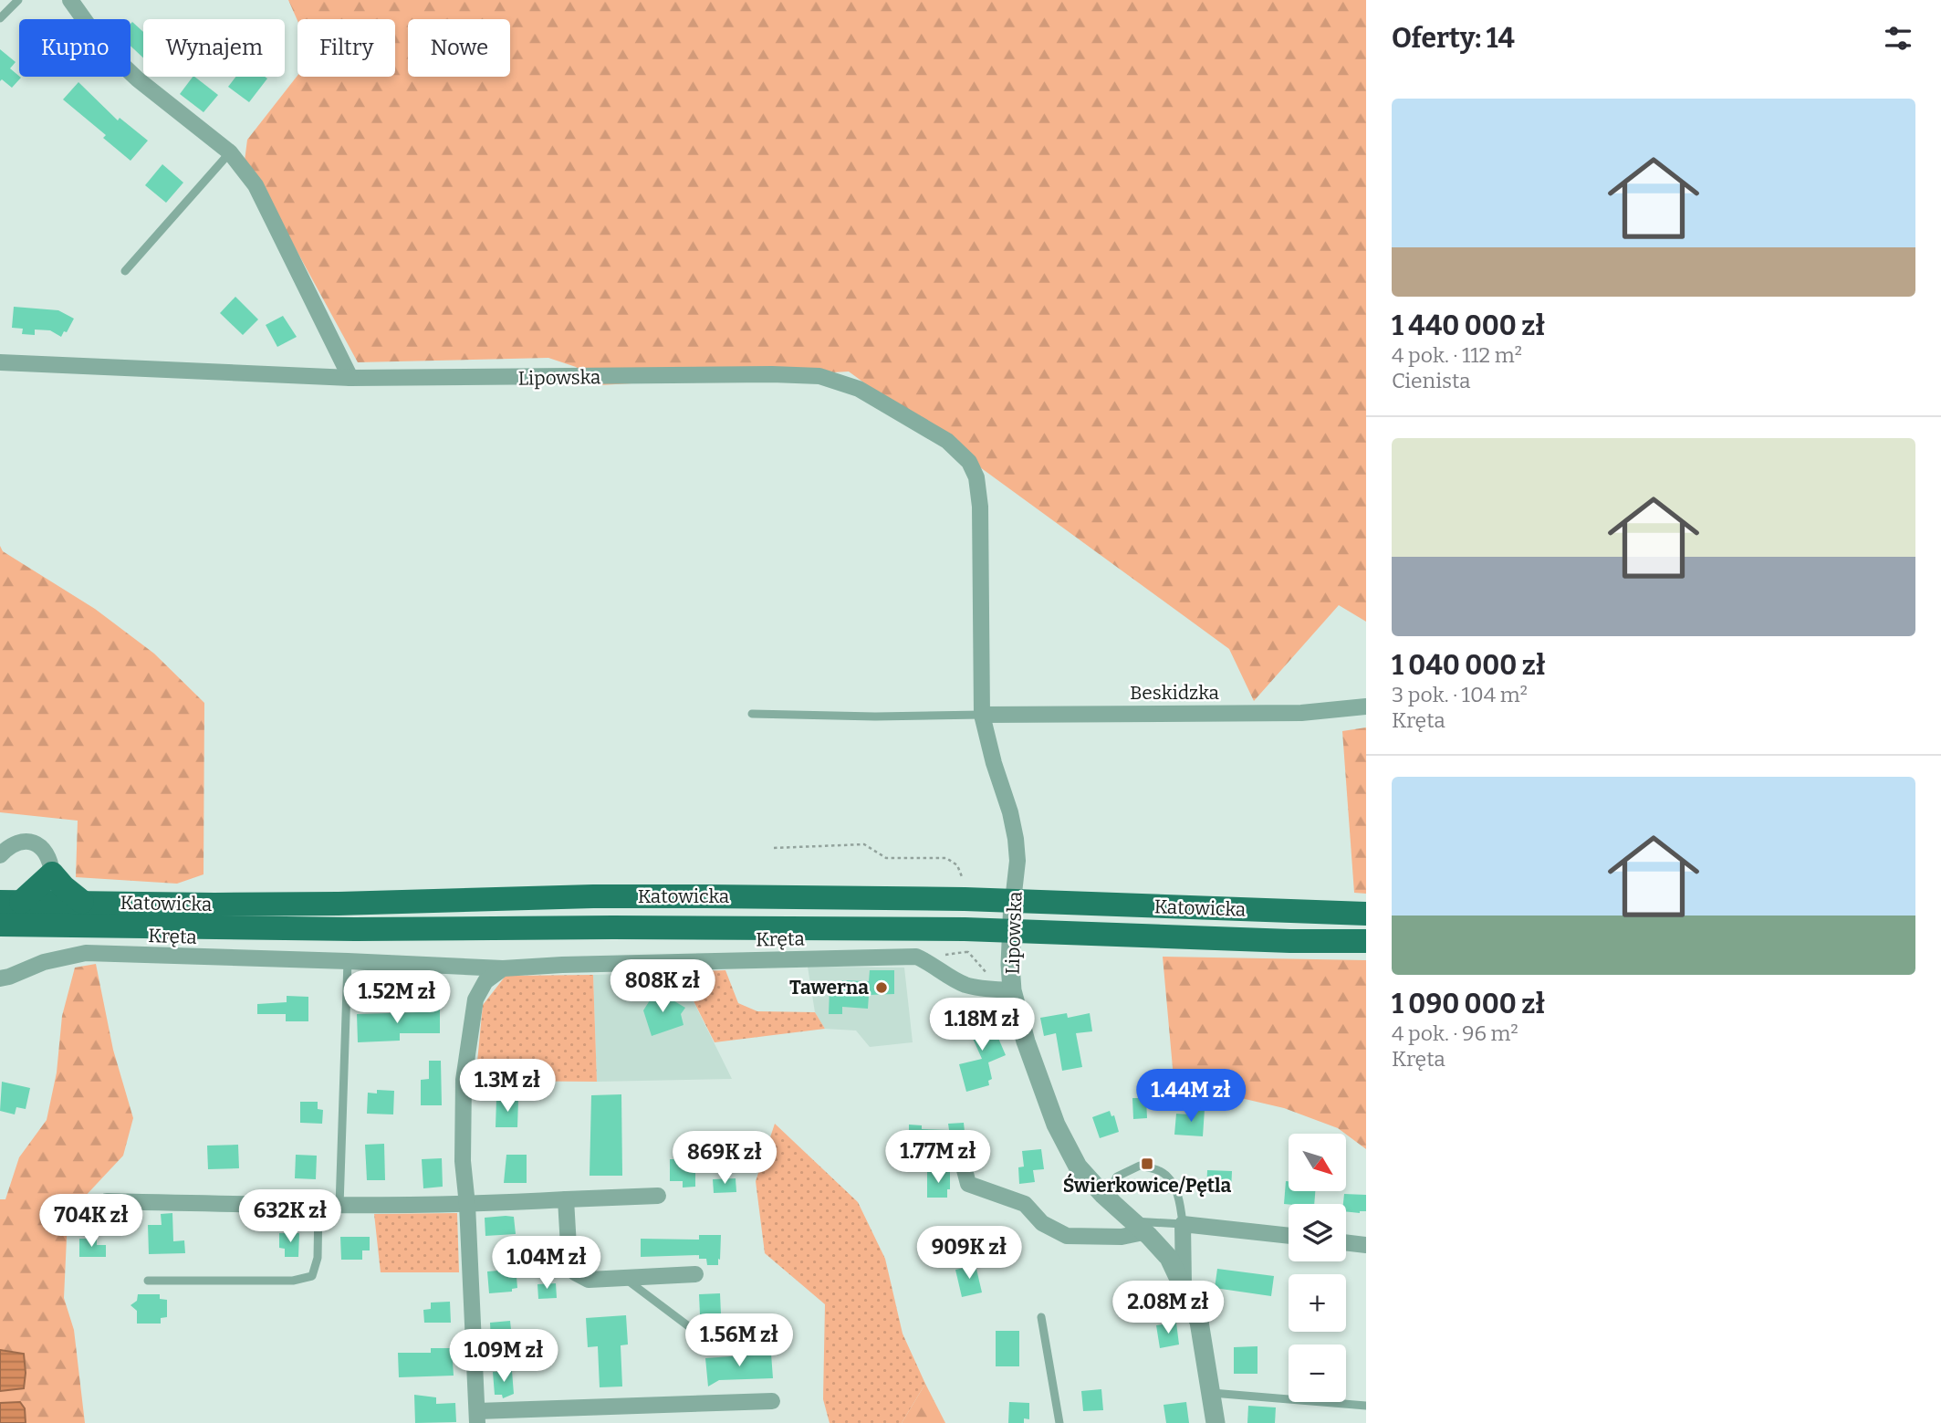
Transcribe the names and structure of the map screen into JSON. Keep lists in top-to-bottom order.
{
  "streets": {
    "main road": ["Katowicka"],
    "street": ["Lipowska", "Beskidzka", "Kręta"]
  },
  "crossings": [
    ["Lipowska", "Beskidzka"],
    ["Lipowska", "Katowicka"],
    ["Lipowska", "Kręta"]
  ],
  "places": {
    "other": ["Tawerna"],
    "transit": ["Świerkowice/Pętla"]
  },
  "north": "bottom right",
  "page": {
    "heading": "Oferty: 14",
    "chip": [
      "Kupno",
      "Wynajem",
      "Filtry",
      "Nowe"
    ],
    "list": [
      {
        "name": "1 440 000 zł",
        "note": "4 pok. · 112 m² · Cienista"
      },
      {
        "name": "1 040 000 zł",
        "note": "3 pok. · 104 m² · Kręta"
      },
      {
        "name": "1 090 000 zł",
        "note": "4 pok. · 96 m² · Kręta"
      }
    ],
    "price": [
      "808K zł",
      "1.52M zł",
      "1.18M zł",
      "1.3M zł",
      "1.44M zł",
      "1.77M zł",
      "869K zł",
      "632K zł",
      "704K zł",
      "909K zł",
      "1.04M zł",
      "2.08M zł",
      "1.56M zł",
      "1.09M zł"
    ],
    "map_buttons": ["+", "−"]
  }
}
